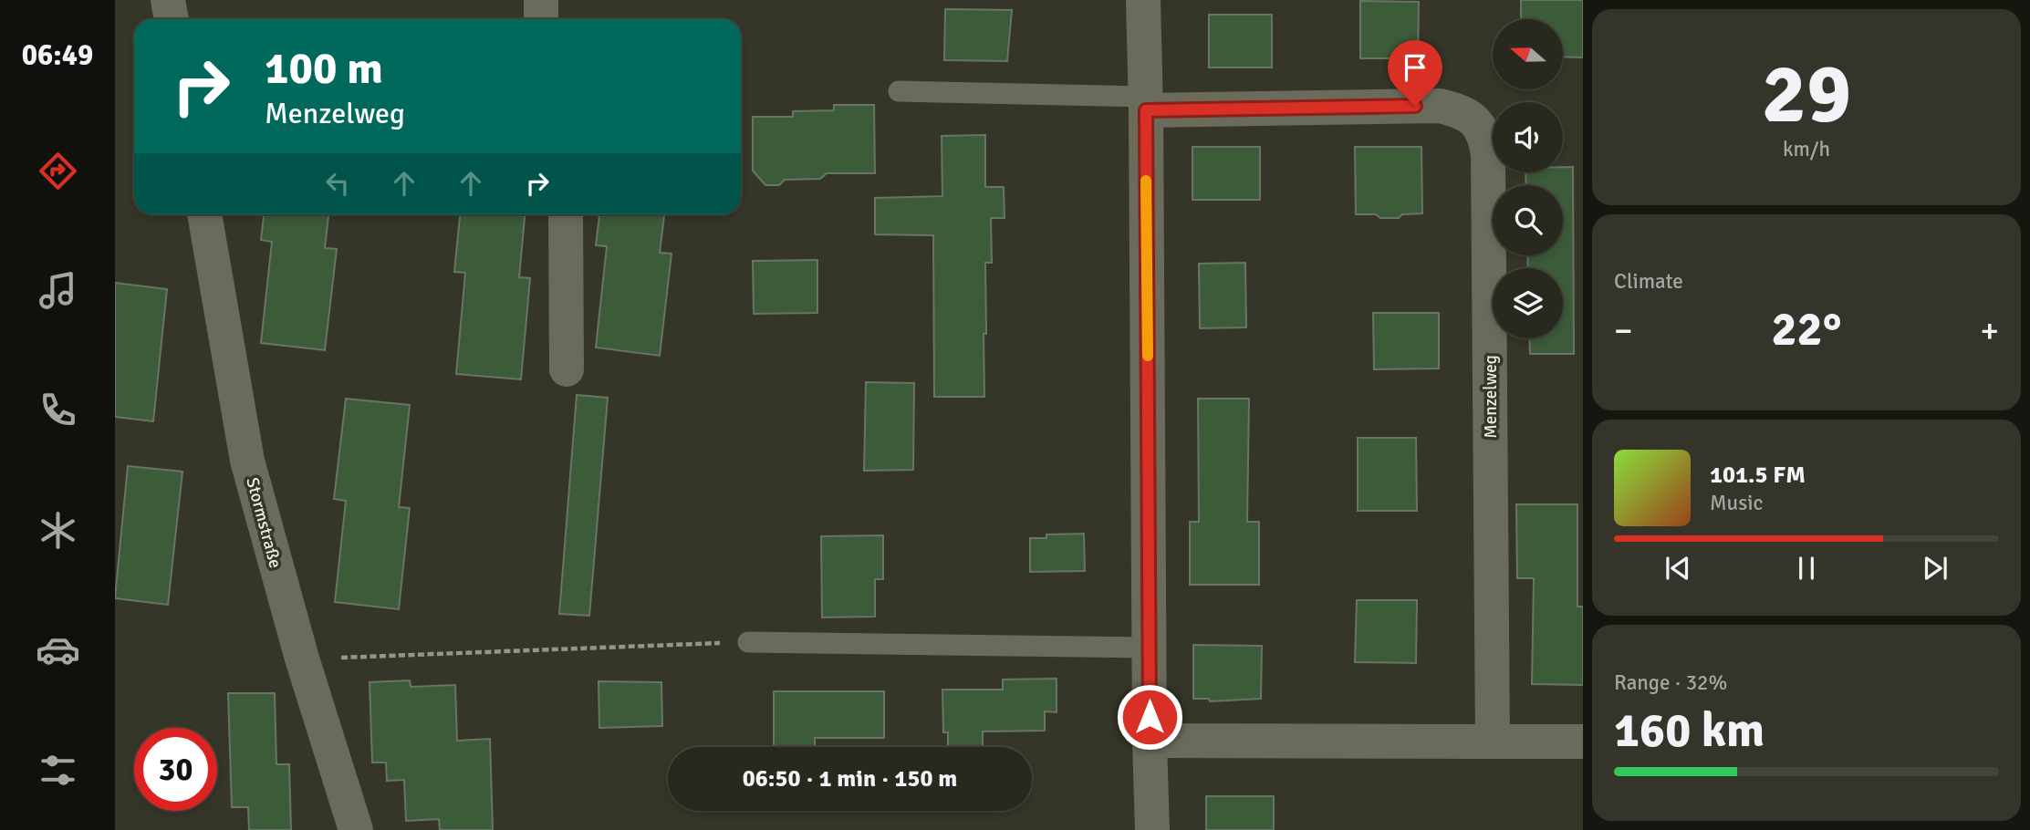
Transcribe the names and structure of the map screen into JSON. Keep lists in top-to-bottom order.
{
  "streets": {
    "street": ["Menzelweg", "Stormstraße"]
  },
  "north": "left",
  "page": {
    "tabs": "06:49",
    "tile": [
      ["29", "km/h"],
      "Climate",
      ["Range · 32%", "160 km"]
    ],
    "turn": ["100 m", "Menzelweg"],
    "heat": ["−", "22°", "+"],
    "song": ["101.5 FM", "Music"],
    "limit": "30",
    "trip": "06:50 · 1 min · 150 m"
  }
}
